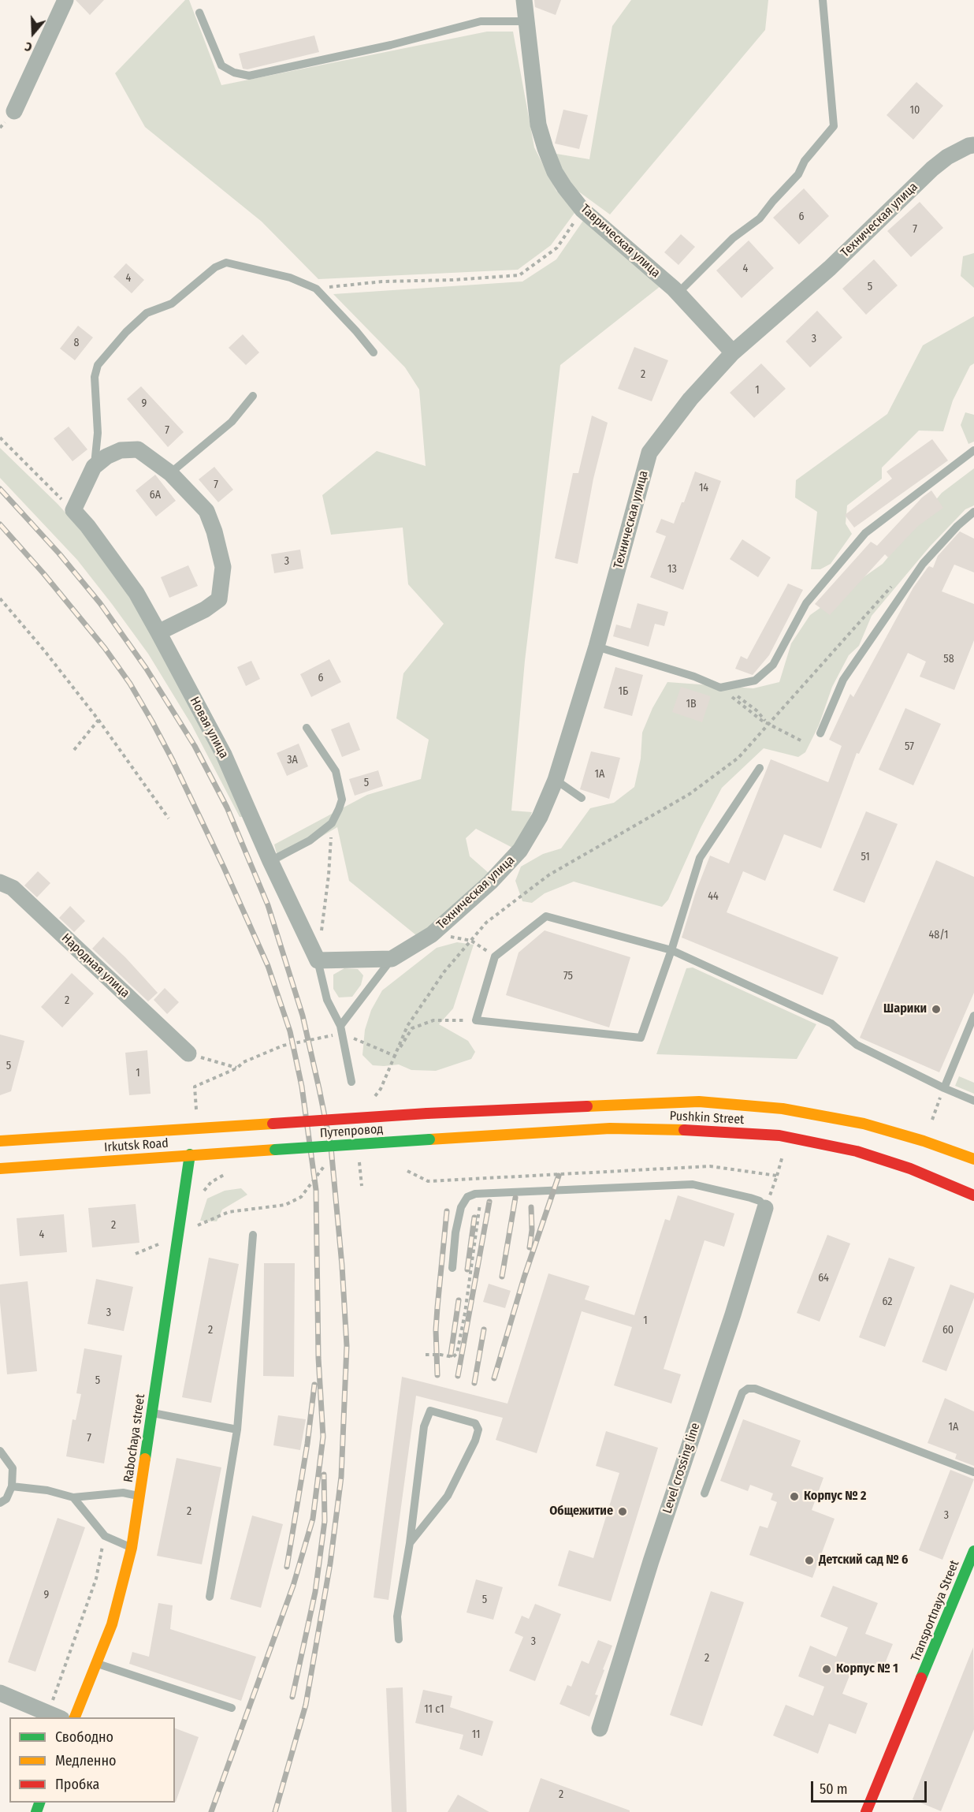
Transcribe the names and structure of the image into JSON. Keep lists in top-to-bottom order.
{
  "streets": {
    "main road": [
      "Pushkin Street",
      "Путепровод",
      "Irkutsk Road",
      "Rabochaya street",
      "Transportnaya Street"
    ],
    "street": [
      "Техническая улица",
      "Таврическая улица",
      "Новая улица",
      "Народная улица",
      "Level crossing line"
    ]
  },
  "crossings": [
    ["Техническая улица", "Таврическая улица"],
    ["Pushkin Street", "Путепровод"],
    ["Путепровод", "Irkutsk Road"],
    ["Irkutsk Road", "Rabochaya street"]
  ],
  "places": [
    "Шарики",
    "Корпус № 2",
    "Общежитие",
    "Детский сад № 6",
    "Корпус № 1"
  ],
  "house_numbers": [
    "10",
    "6",
    "7",
    "4",
    "4",
    "5",
    "3",
    "8",
    "2",
    "1",
    "9",
    "7",
    "7",
    "14",
    "6А",
    "3",
    "13",
    "58",
    "6",
    "1Б",
    "1В",
    "57",
    "3А",
    "1А",
    "5",
    "51",
    "44",
    "48/1",
    "75",
    "2",
    "5",
    "1",
    "2",
    "4",
    "64",
    "62",
    "3",
    "1",
    "2",
    "60",
    "5",
    "1А",
    "7",
    "2",
    "3",
    "9",
    "5",
    "3",
    "2",
    "11 с1",
    "11",
    "2"
  ],
  "legend": ["Свободно", "Медленно", "Пробка"],
  "scale_bar": "50 m",
  "north": "bottom"
}
